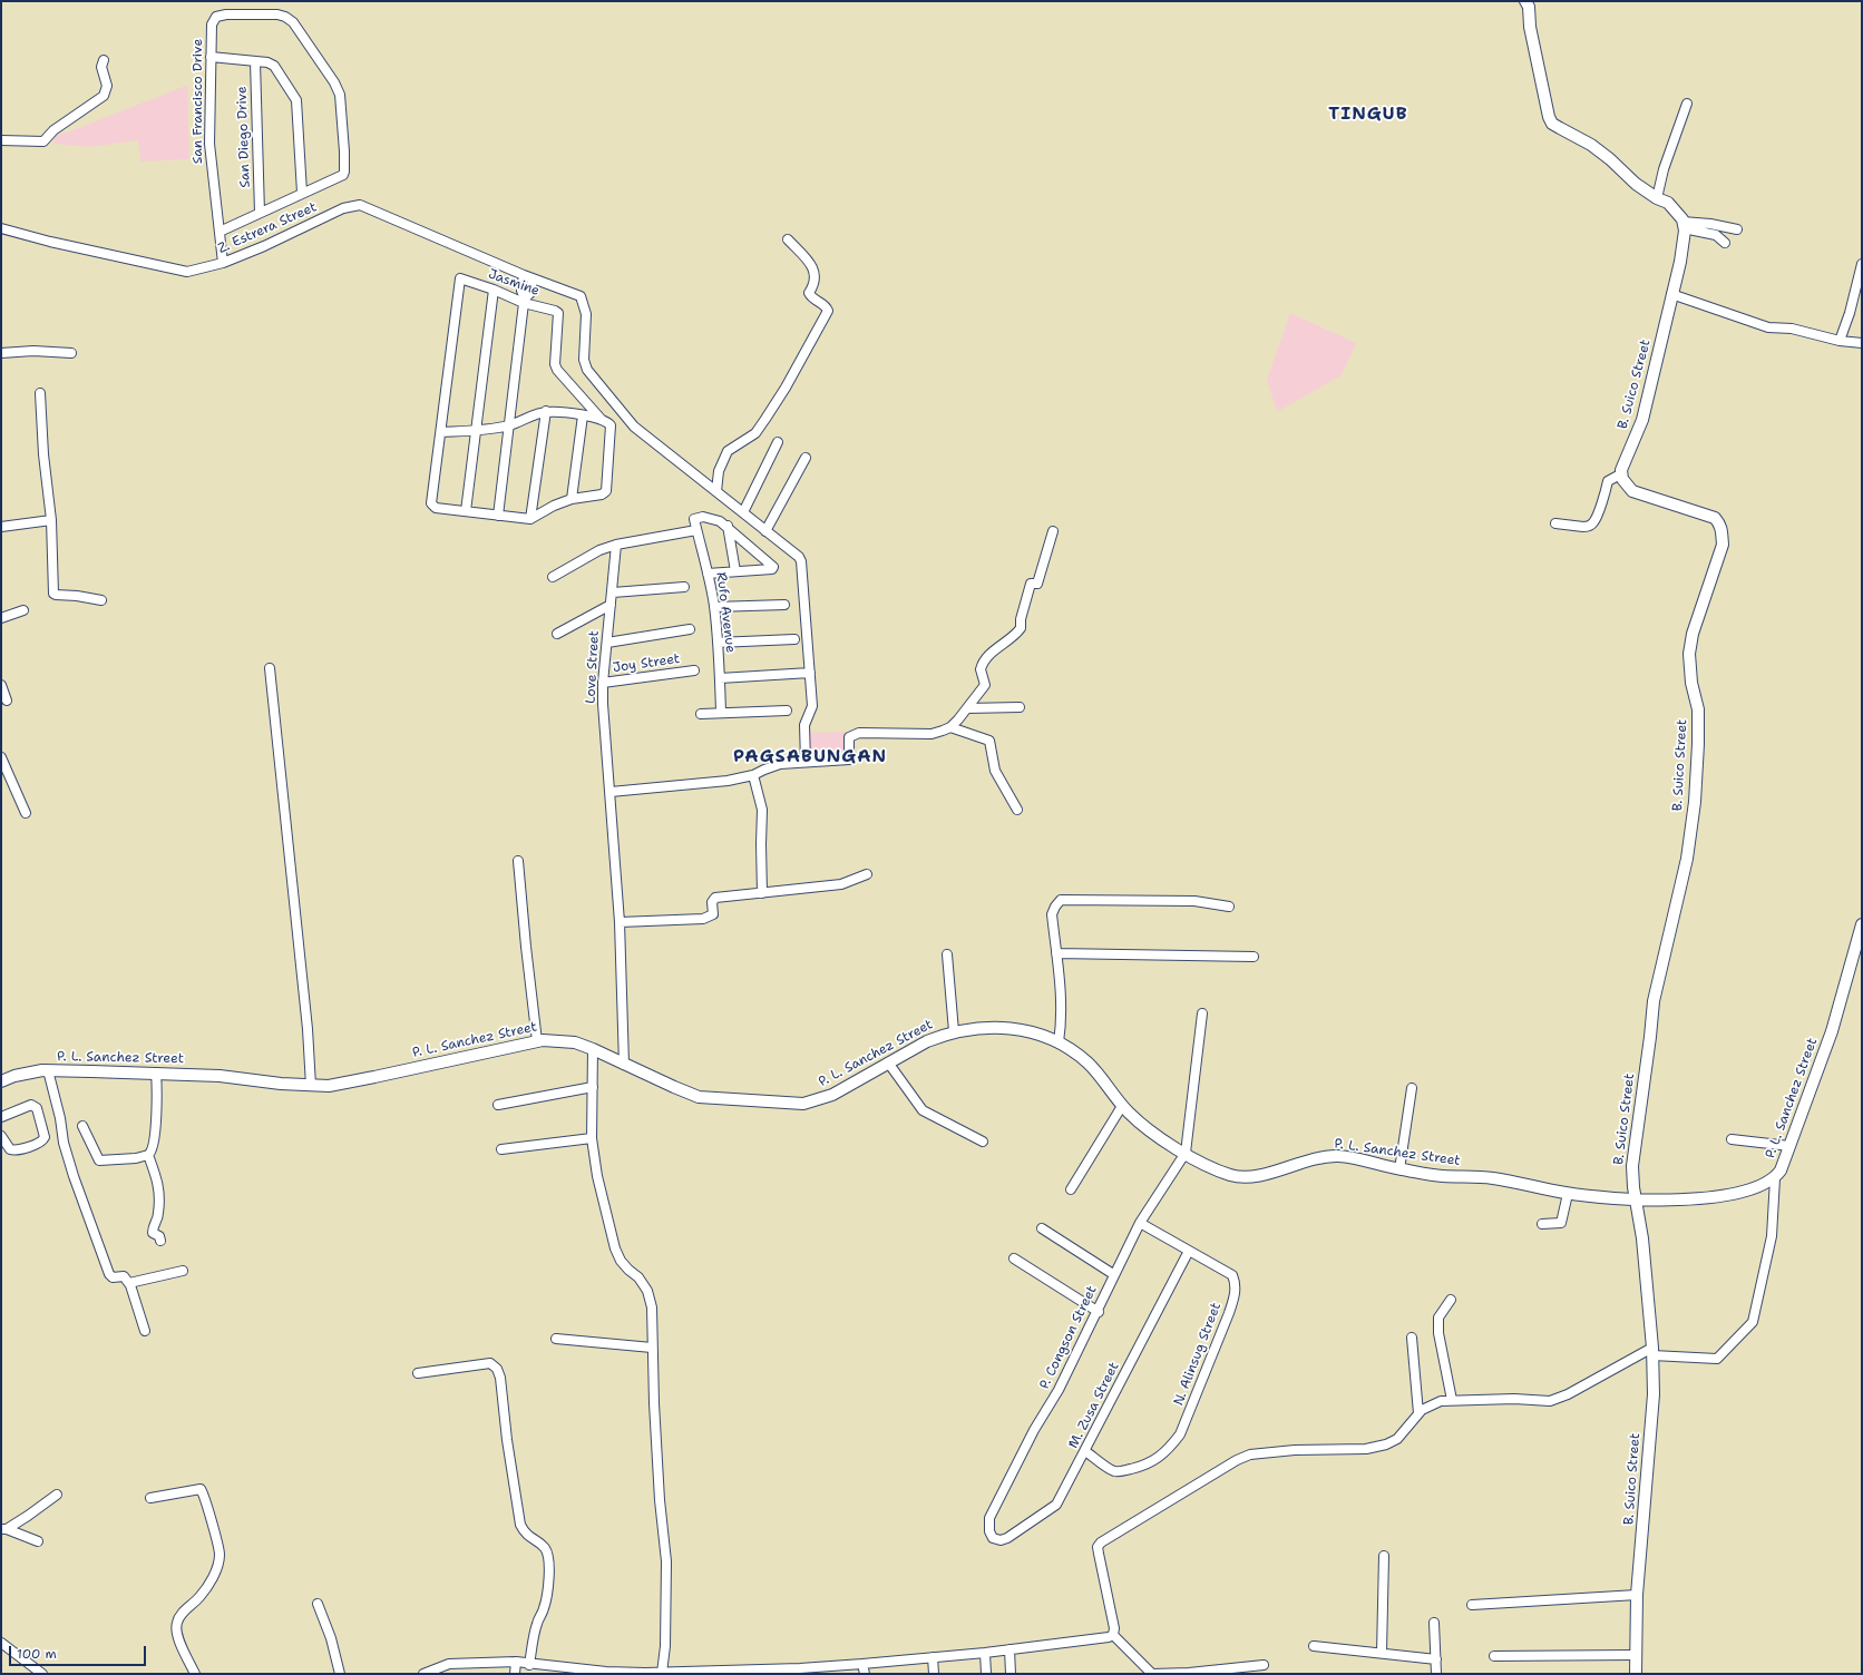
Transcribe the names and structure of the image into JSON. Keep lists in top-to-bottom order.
{
  "streets": {
    "street": [
      "San Francisco Drive",
      "San Diego Drive",
      "Z. Estrera Street",
      "Jasmine",
      "B. Suico Street",
      "Rufo Avenue",
      "Joy Street",
      "Love Street",
      "P. L. Sanchez Street",
      "P. Congson Street",
      "N. Alinsug Street",
      "M. Zusa Street"
    ]
  },
  "crossings": [
    ["San Francisco Drive", "Z. Estrera Street"],
    ["B. Suico Street", "P. L. Sanchez Street"],
    ["Joy Street", "Love Street"],
    ["Love Street", "P. L. Sanchez Street"],
    ["P. L. Sanchez Street", "P. Congson Street"],
    ["P. Congson Street", "N. Alinsug Street"],
    ["P. Congson Street", "M. Zusa Street"],
    ["N. Alinsug Street", "M. Zusa Street"]
  ],
  "districts": ["TINGUB", "PAGSABUNGAN"],
  "scale_bar": "100 m"
}
